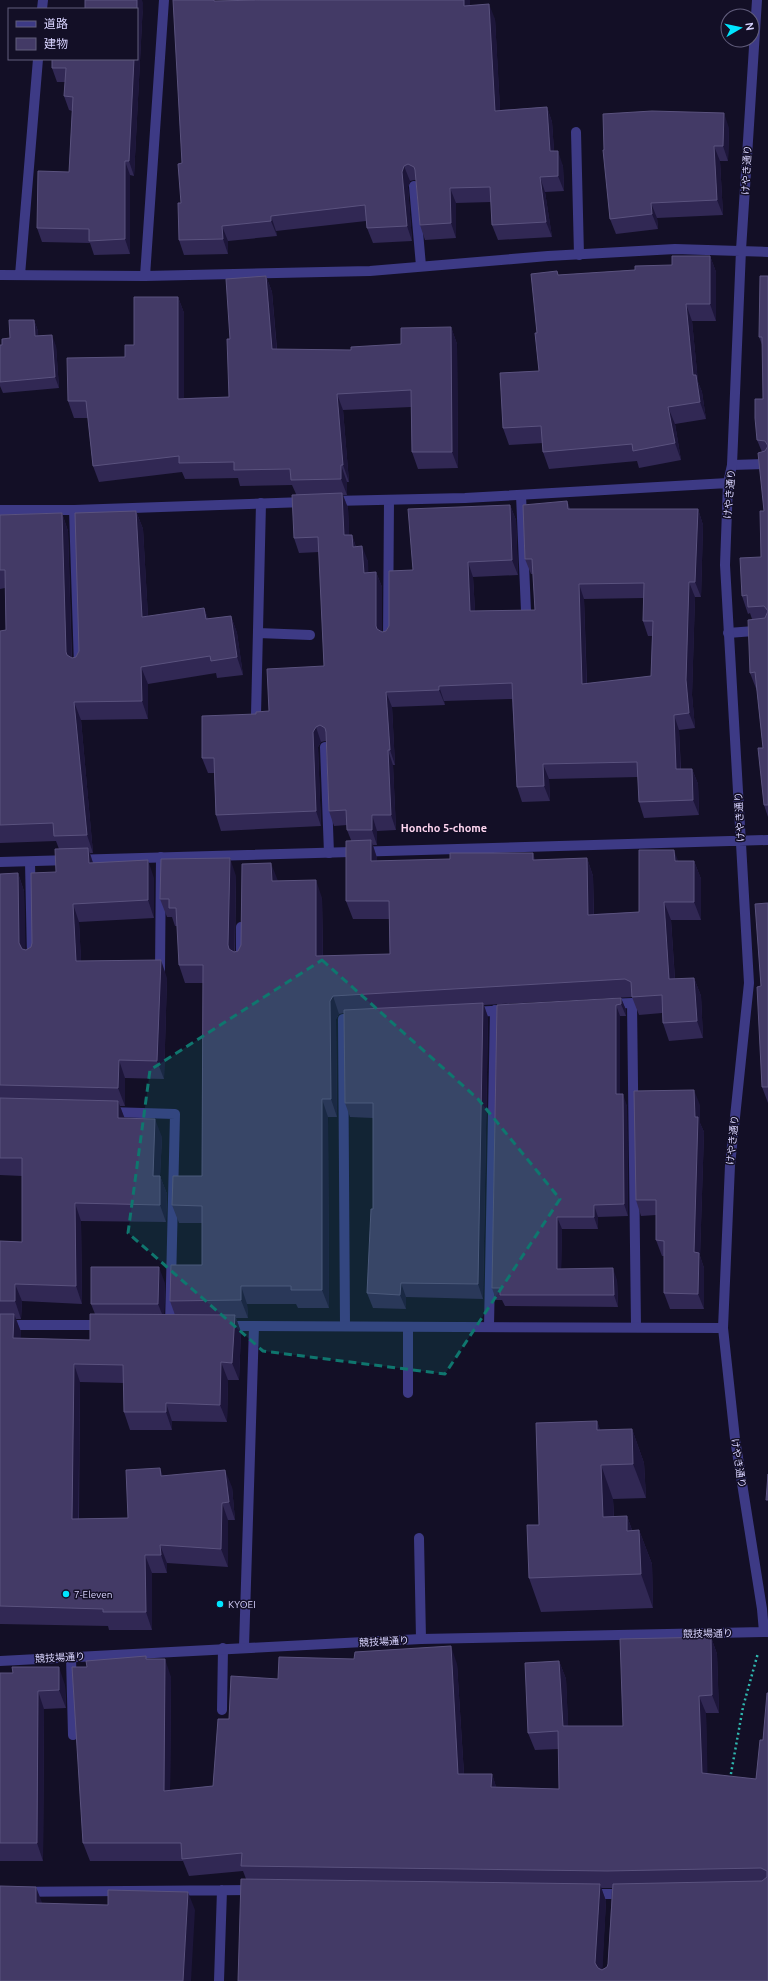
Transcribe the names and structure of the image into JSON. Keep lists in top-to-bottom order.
{
  "streets": {
    "street": ["けやき通り", "競技場通り"]
  },
  "crossings": [
    ["けやき通り", "競技場通り"]
  ],
  "districts": ["Honcho 5-chome"],
  "places": ["7-Eleven", "KYOEI"],
  "legend": ["道路", "建物"],
  "north": "right"
}
